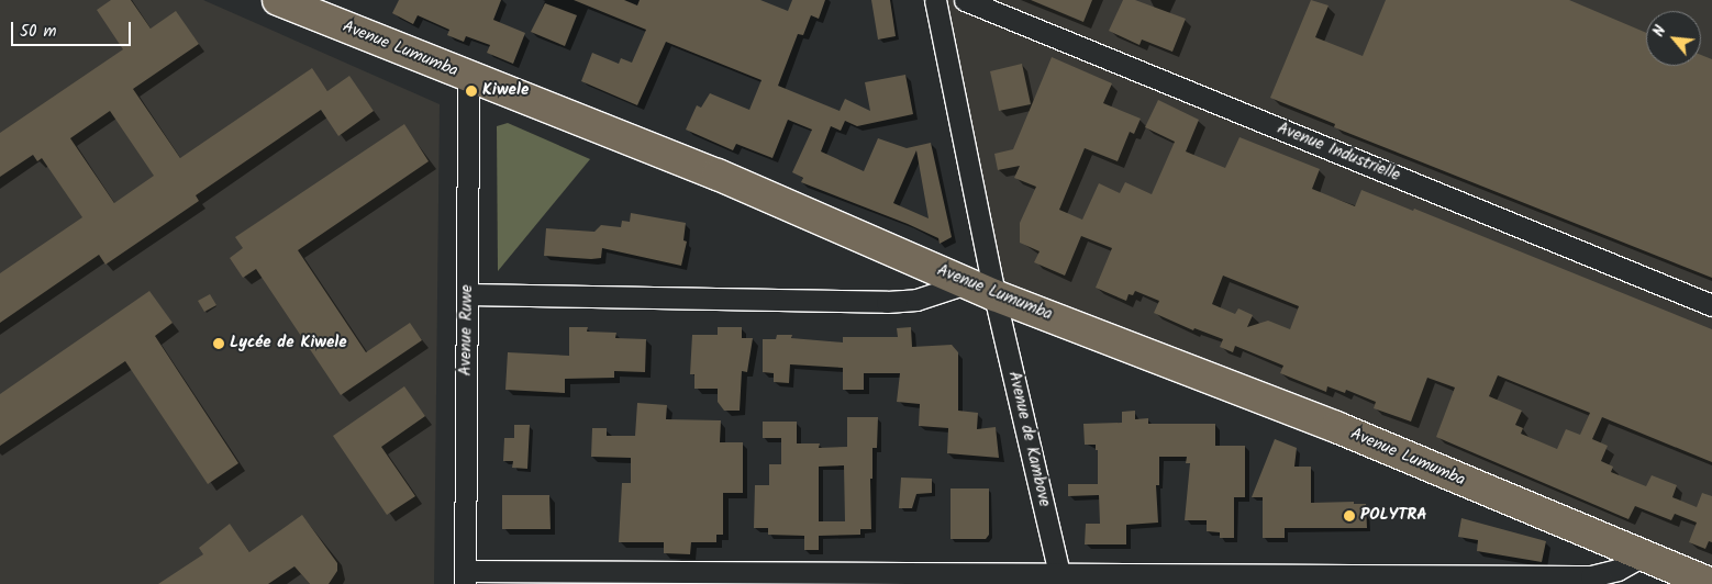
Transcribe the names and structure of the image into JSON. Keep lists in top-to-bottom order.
{
  "streets": {
    "highway": ["Avenue Lumumba"],
    "street": ["Avenue Industrielle", "Avenue Ruwe", "Avenue de Kambove"]
  },
  "crossings": [
    ["Avenue Lumumba", "Avenue Ruwe"],
    ["Avenue Lumumba", "Avenue de Kambove"]
  ],
  "places": ["Kiwele", "Lycée de Kiwele", "POLYTRA"],
  "scale_bar": "50 m",
  "north": "top left"
}
